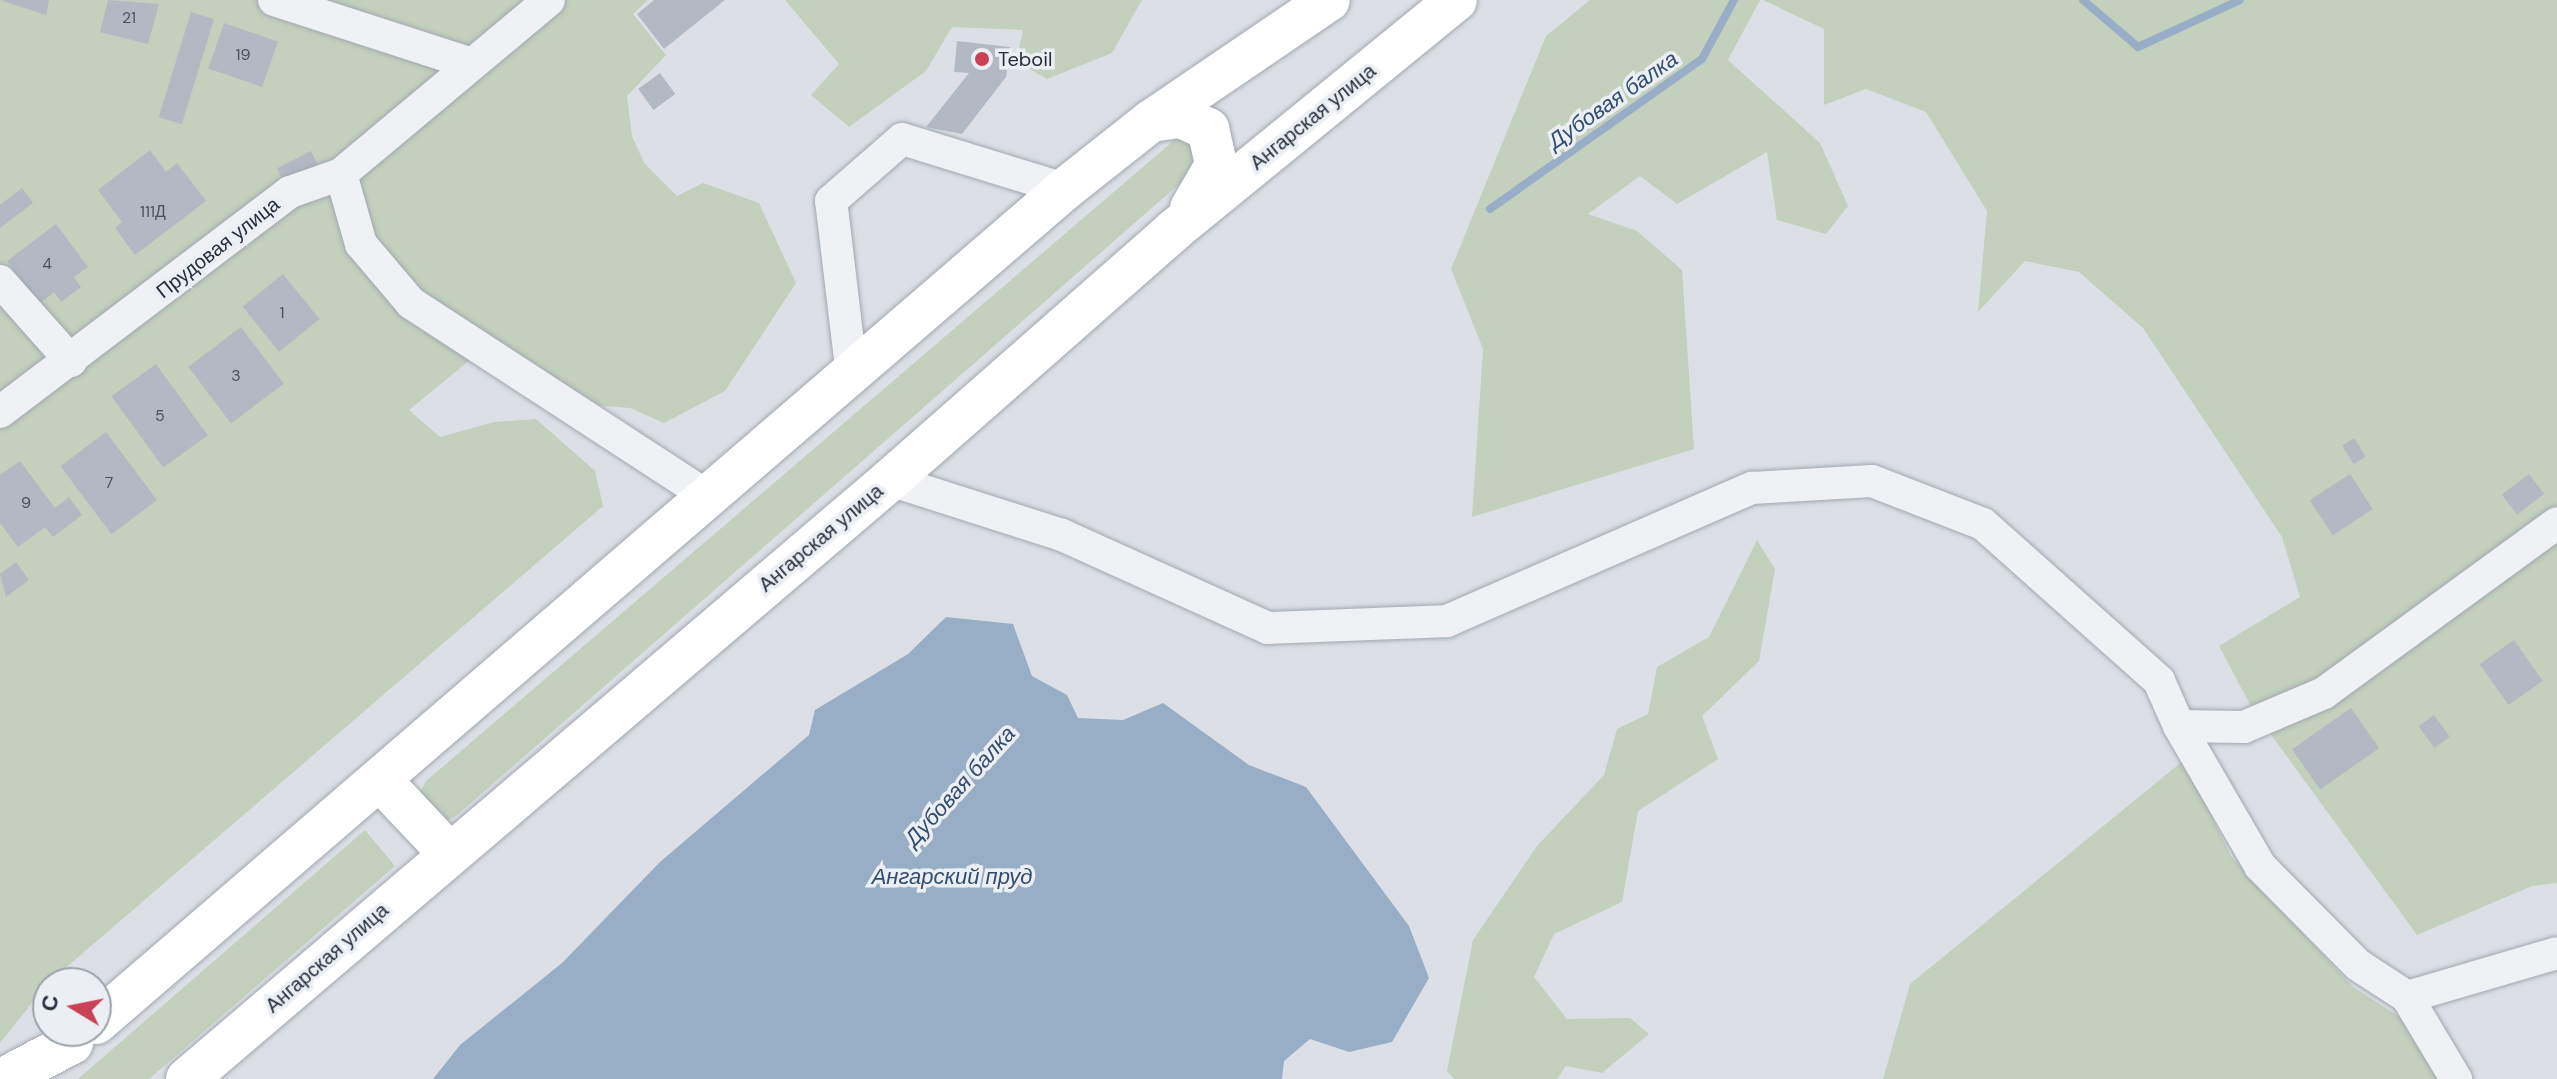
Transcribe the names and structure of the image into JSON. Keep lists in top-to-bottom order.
{
  "streets": {
    "main road": ["Ангарская улица"],
    "street": ["Прудовая улица"]
  },
  "water": ["Дубовая балка", "Ангарский пруд"],
  "places": ["Teboil"],
  "house_numbers": [
    "21",
    "19",
    "111Д",
    "4",
    "1",
    "3",
    "5",
    "7",
    "9"
  ],
  "north": "left"
}
